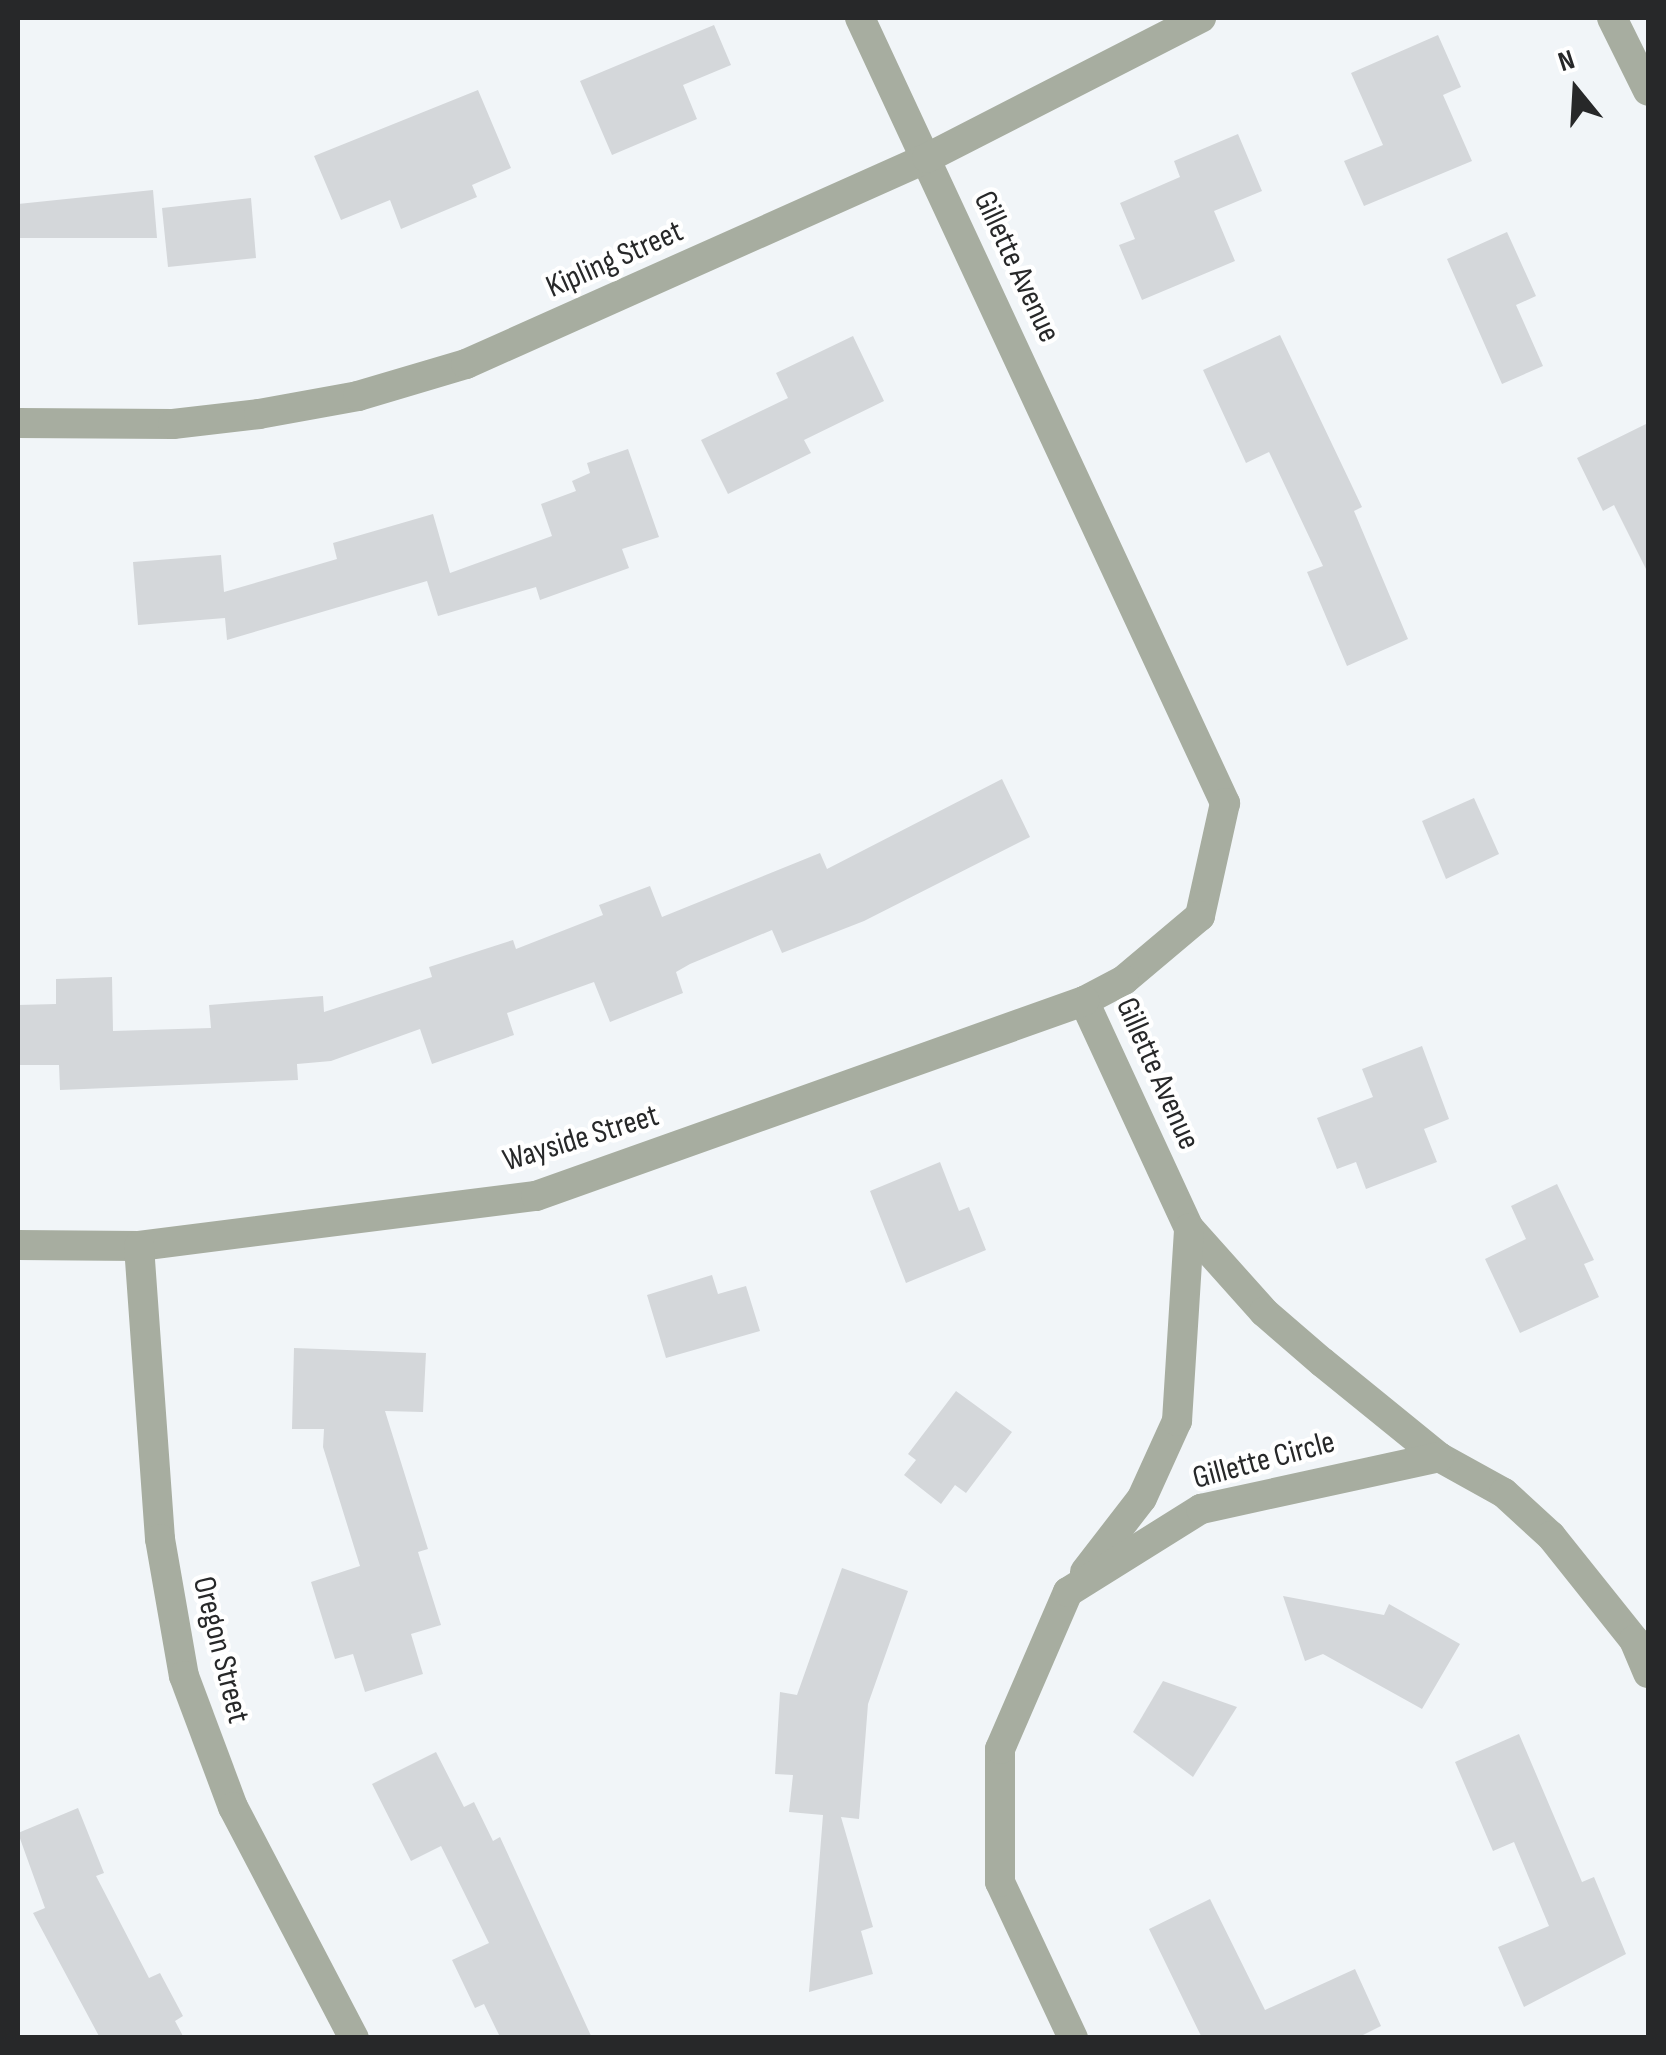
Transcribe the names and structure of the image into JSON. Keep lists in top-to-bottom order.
{
  "streets": {
    "street": [
      "Kipling Street",
      "Gillette Avenue",
      "Wayside Street",
      "Gillette Circle",
      "Oregon Street"
    ]
  },
  "crossings": [
    ["Kipling Street", "Gillette Avenue"],
    ["Gillette Avenue", "Wayside Street"],
    ["Gillette Avenue", "Gillette Circle"],
    ["Wayside Street", "Oregon Street"]
  ],
  "north": "top"
}
